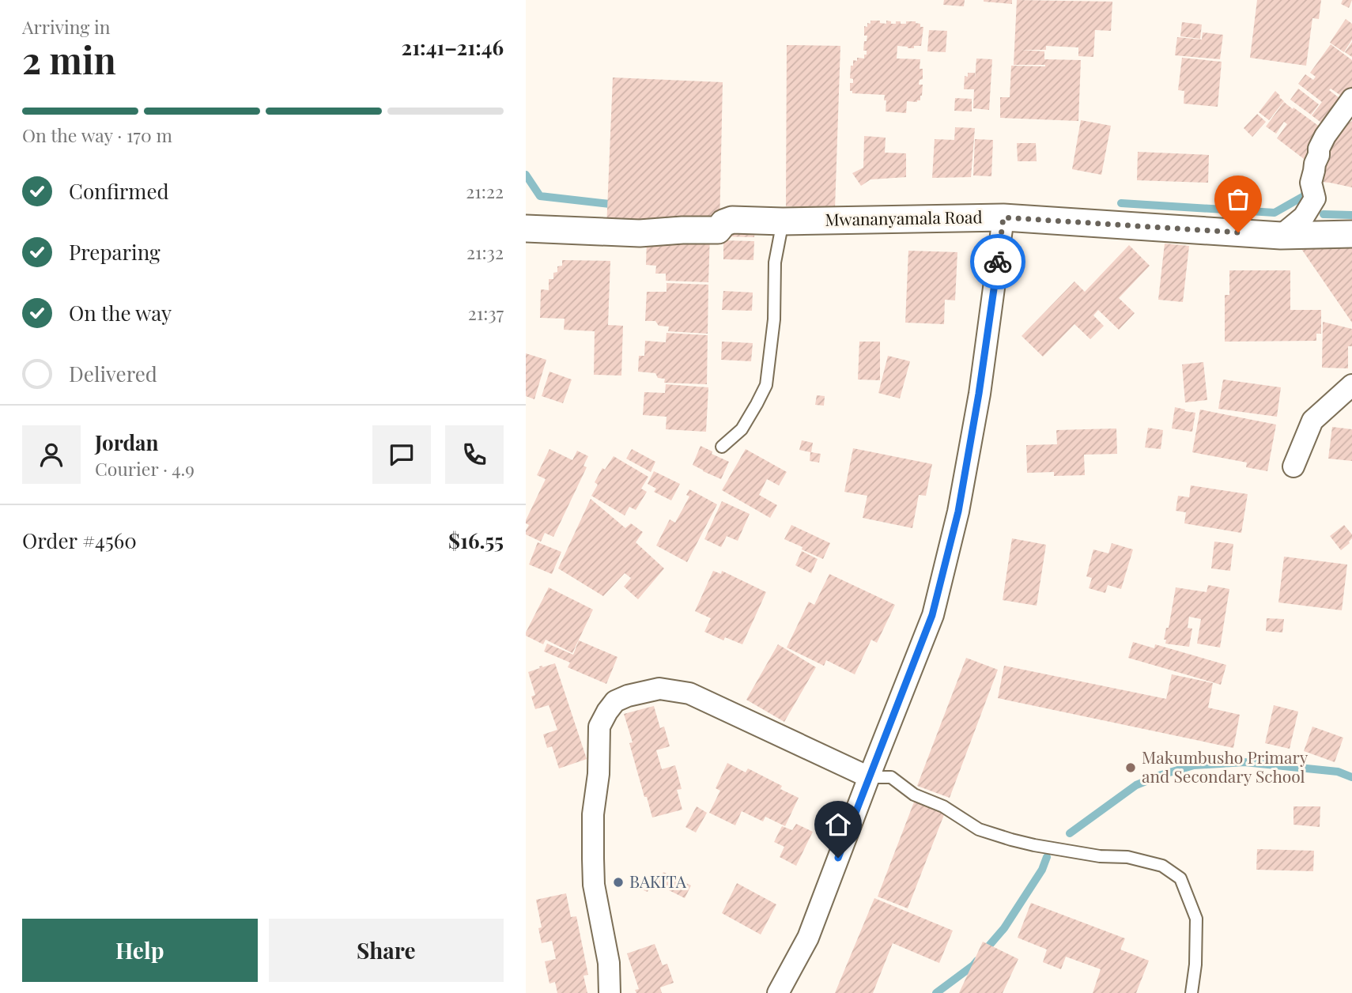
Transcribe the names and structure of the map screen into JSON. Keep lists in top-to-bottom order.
{
  "streets": {
    "street": ["Mwananyamala Road"]
  },
  "places": ["Makumbusho Primary and Secondary School", "BAKITA"],
  "page": {
    "heading": ["2 min", "Arriving in", "21:41–21:46"],
    "panel": [
      "Jordan",
      "Courier · 4.9",
      "Order #4560",
      "$16.55"
    ],
    "bar": "On the way · 170 m",
    "list": [
      ["Confirmed", "21:22"],
      ["Preparing", "21:32"],
      ["On the way", "21:37"],
      "Delivered"
    ],
    "buttons": ["Help", "Share"]
  }
}
